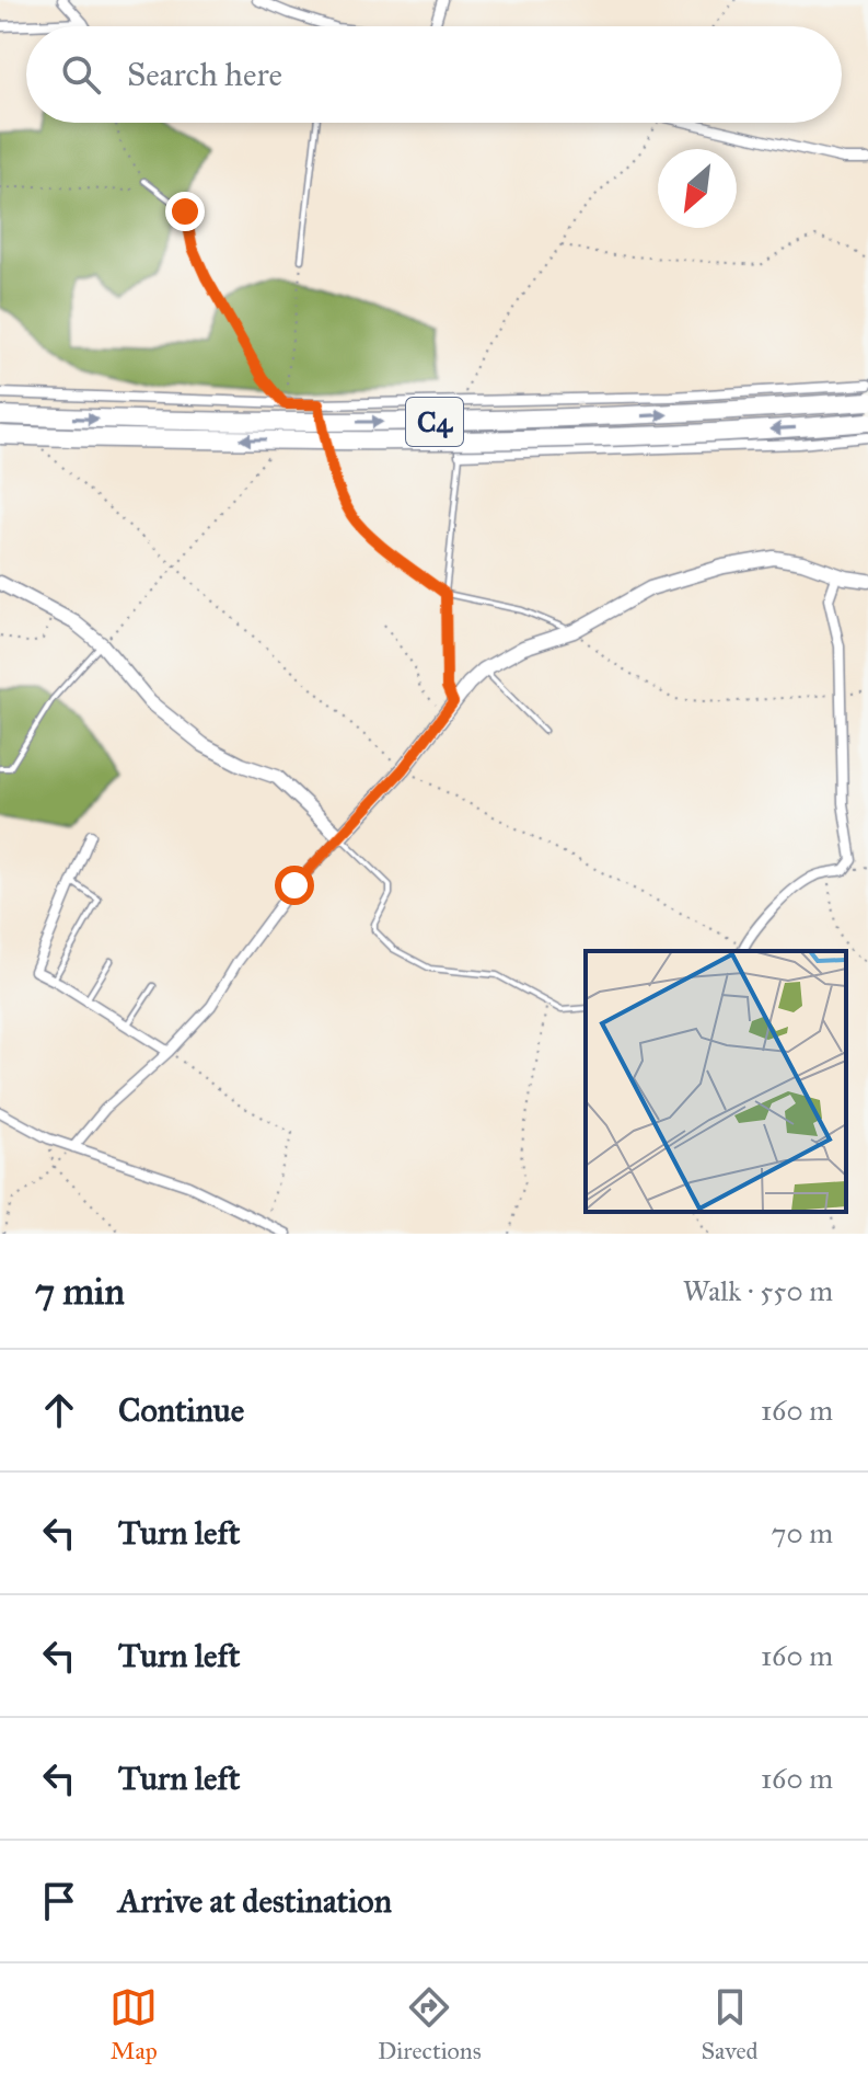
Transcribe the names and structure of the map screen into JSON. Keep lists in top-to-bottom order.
{
  "streets": {
    "highway": ["C4"]
  },
  "north": "bottom left",
  "page": {
    "search": "Search here",
    "heading": ["7 min", "Walk · 550 m"],
    "list": [
      ["Continue", "160 m"],
      ["Turn left", "70 m"],
      ["Turn left", "160 m"],
      ["Turn left", "160 m"],
      "Arrive at destination"
    ],
    "nav": ["Map", "Directions", "Saved"]
  }
}
